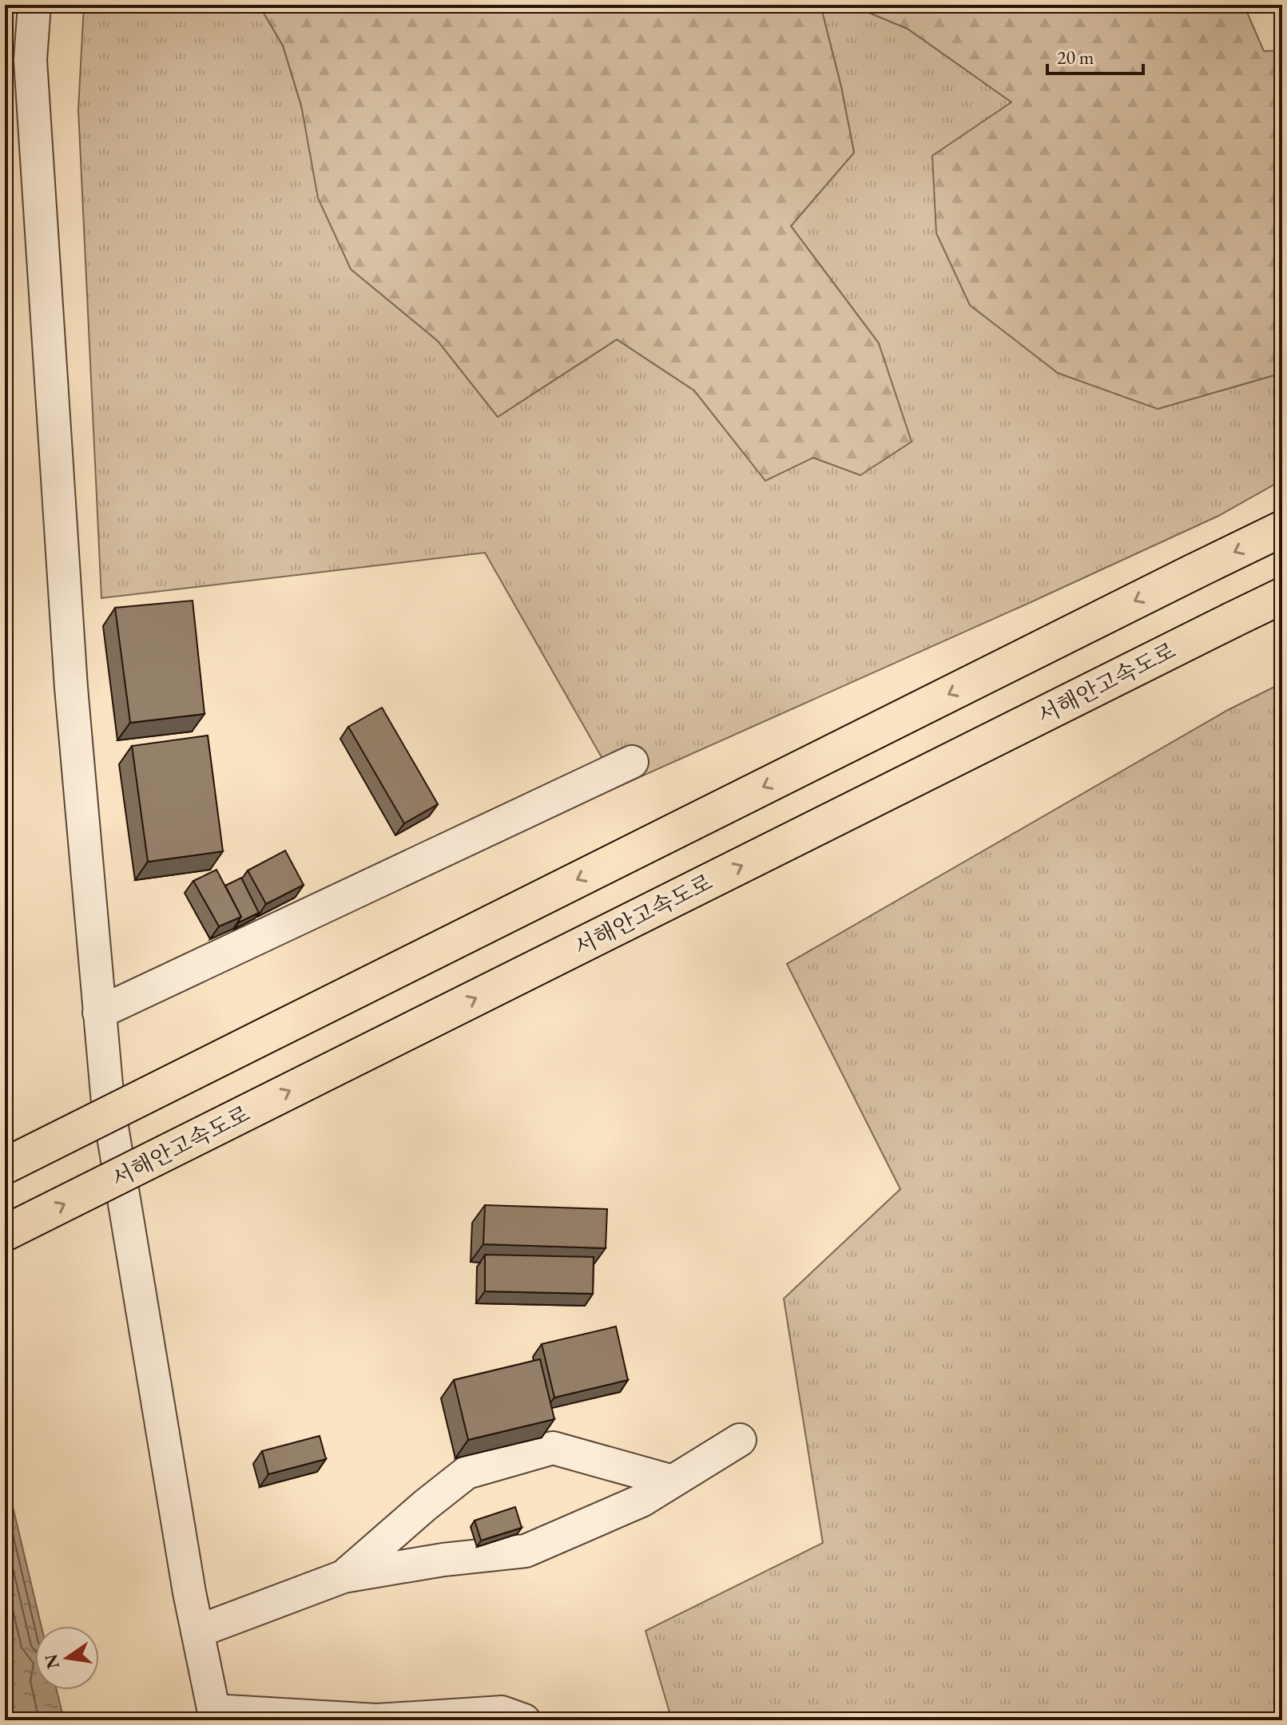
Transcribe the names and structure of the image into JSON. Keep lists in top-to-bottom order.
{
  "streets": {
    "highway": ["서해안고속도로"]
  },
  "scale_bar": "20 m",
  "north": "left"
}
